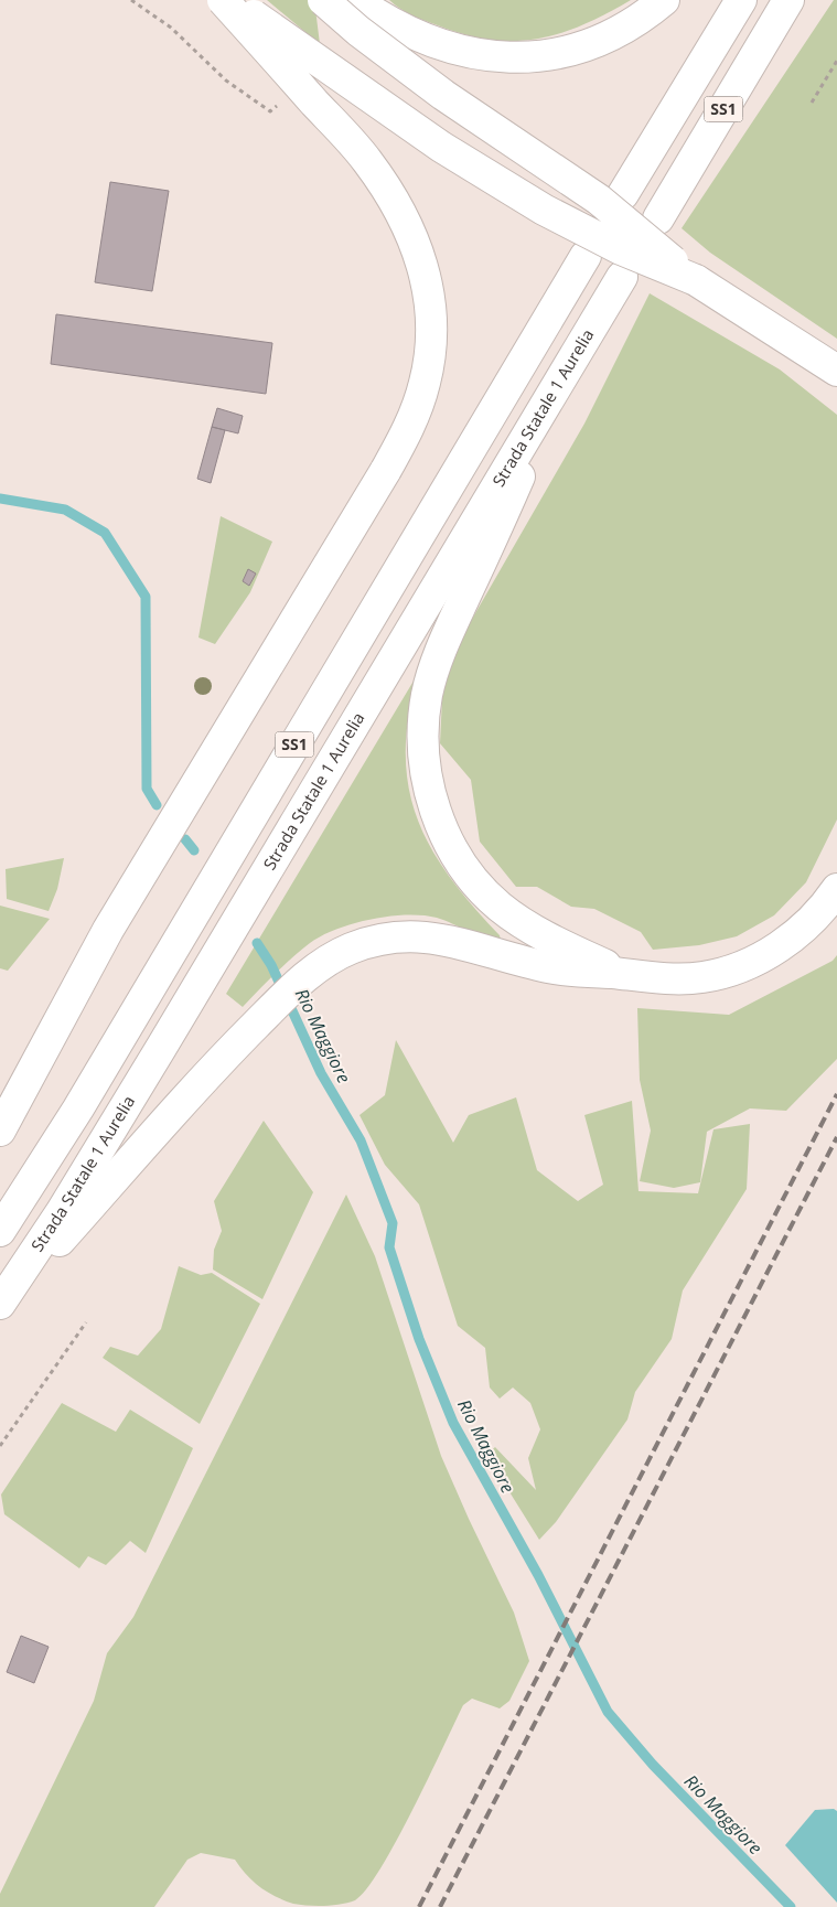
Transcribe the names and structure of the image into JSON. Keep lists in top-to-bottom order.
{
  "streets": {
    "highway": ["SS1", "Strada Statale 1 Aurelia"]
  },
  "water": ["Rio Maggiore"]
}
